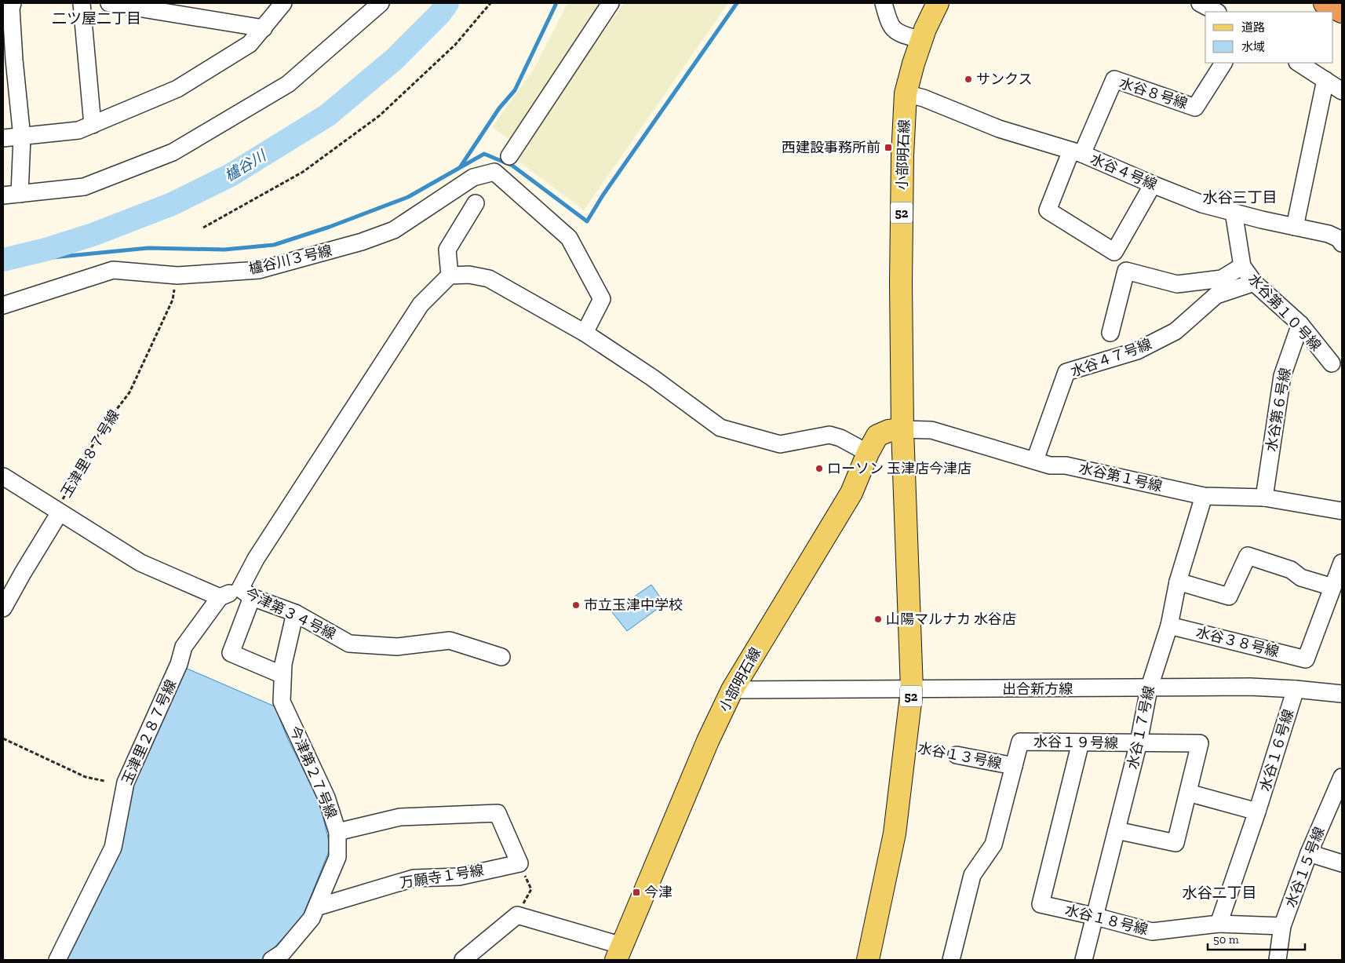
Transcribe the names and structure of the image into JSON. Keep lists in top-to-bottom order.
{
  "streets": {
    "main road": ["小部明石線", "52"],
    "street": [
      "水谷８号線",
      "水谷４号線",
      "櫨谷川３号線",
      "水谷第１０号線",
      "水谷４７号線",
      "水谷第６号線",
      "玉津里８７号線",
      "水谷第１号線",
      "今津第３４号線",
      "水谷３８号線",
      "出合新方線",
      "水谷１７号線",
      "玉津里２８７号線",
      "水谷１９号線",
      "水谷１６号線",
      "水谷１３号線",
      "今津第２７号線",
      "水谷１５号線",
      "万願寺１号線",
      "水谷１８号線"
    ]
  },
  "crossings": [
    ["水谷８号線", "水谷４号線"],
    ["小部明石線", "水谷４号線"],
    ["小部明石線", "水谷第１号線"],
    ["小部明石線", "出合新方線"],
    ["小部明石線", "水谷１３号線"],
    ["水谷４号線", "水谷第１０号線"],
    ["櫨谷川３号線", "玉津里８７号線"],
    ["水谷第１０号線", "水谷４７号線"],
    ["水谷第１０号線", "水谷第６号線"],
    ["水谷４７号線", "水谷第１号線"],
    ["水谷第６号線", "水谷第１号線"],
    ["玉津里８７号線", "玉津里２８７号線"],
    ["水谷第１号線", "水谷１７号線"],
    ["今津第３４号線", "今津第２７号線"],
    ["水谷３８号線", "水谷１７号線"],
    ["出合新方線", "水谷１７号線"],
    ["出合新方線", "水谷１６号線"],
    ["水谷１７号線", "水谷１９号線"],
    ["水谷１７号線", "水谷１８号線"],
    ["水谷１９号線", "水谷１３号線"],
    ["水谷１９号線", "水谷１８号線"],
    ["今津第２７号線", "万願寺１号線"],
    ["水谷１５号線", "水谷１８号線"]
  ],
  "districts": ["二ツ屋二丁目", "水谷三丁目", "水谷二丁目"],
  "water": ["櫨谷川"],
  "places": {
    "other": [
      "サンクス",
      "ローソン 玉津店今津店",
      "市立玉津中学校",
      "山陽マルナカ 水谷店"
    ],
    "transit": ["西建設事務所前", "今津"]
  },
  "legend": ["道路", "水域"],
  "scale_bar": "50 m"
}
